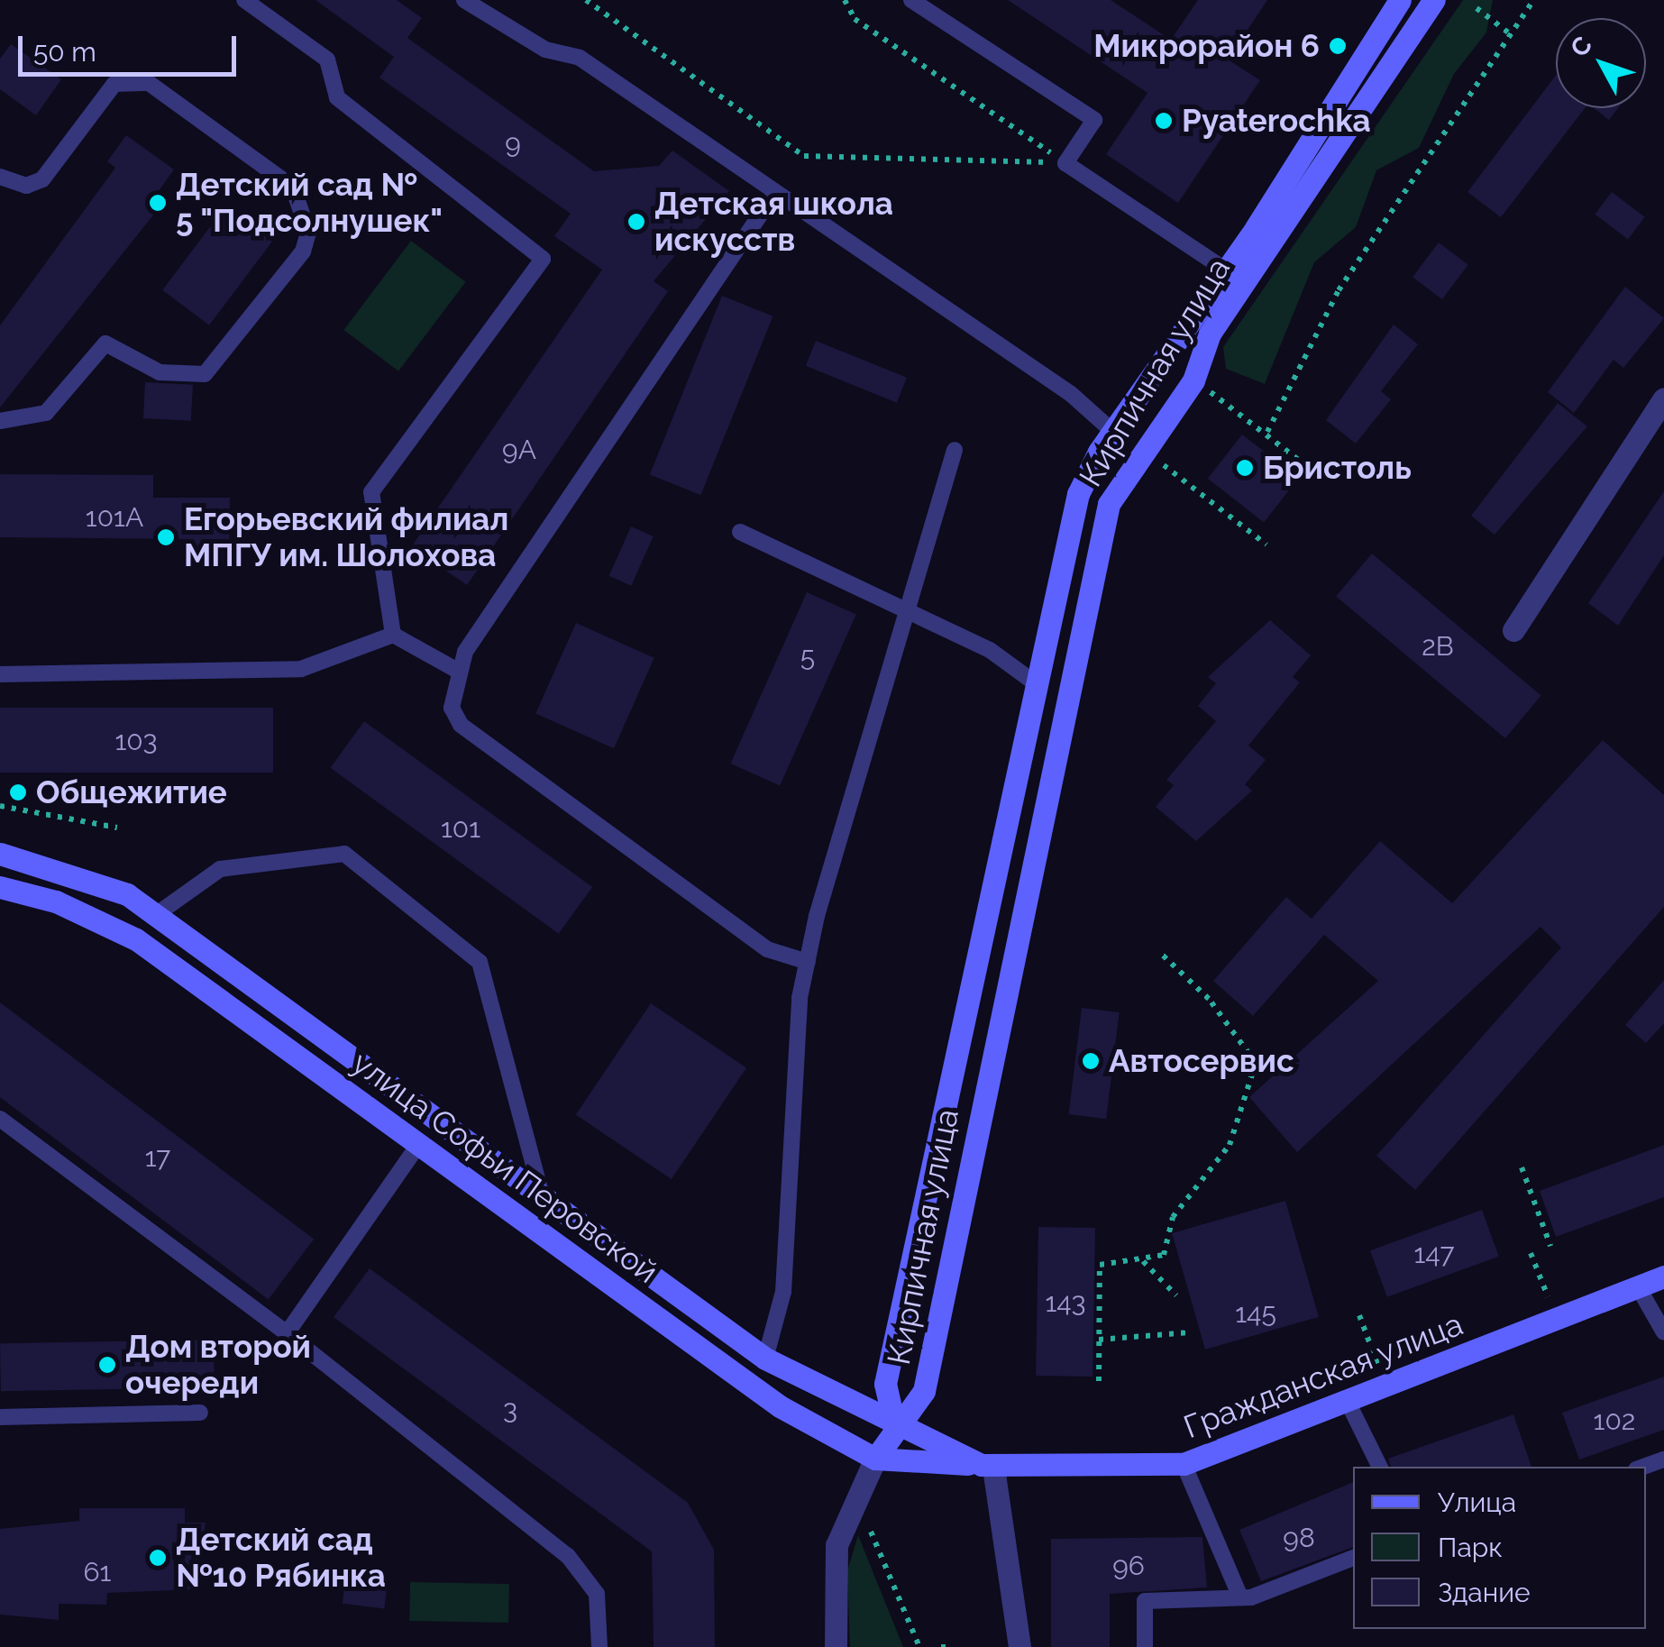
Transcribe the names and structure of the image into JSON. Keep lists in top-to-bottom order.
{
  "streets": {
    "street": ["Кирпичная улица", "улица Софьи Перовской", "Гражданская улица"]
  },
  "crossings": [
    ["Кирпичная улица", "улица Софьи Перовской"],
    ["Кирпичная улица", "Гражданская улица"],
    ["улица Софьи Перовской", "Гражданская улица"]
  ],
  "places": [
    "Микрорайон 6",
    "Pyaterochka",
    "Детский сад № 5 \"Подсолнушек\"",
    "Детская школа искусств",
    "Бристоль",
    "Егорьевский филиал МПГУ им. Шолохова",
    "Общежитие",
    "Автосервис",
    "Дом второй очереди",
    "Детский сад №10 Рябинка"
  ],
  "house_numbers": [
    "9",
    "9А",
    "101А",
    "2В",
    "5",
    "103",
    "101",
    "17",
    "147",
    "143",
    "145",
    "3",
    "102",
    "98",
    "96",
    "61"
  ],
  "legend": ["Улица", "Парк", "Здание"],
  "scale_bar": "50 m",
  "north": "top left"
}
